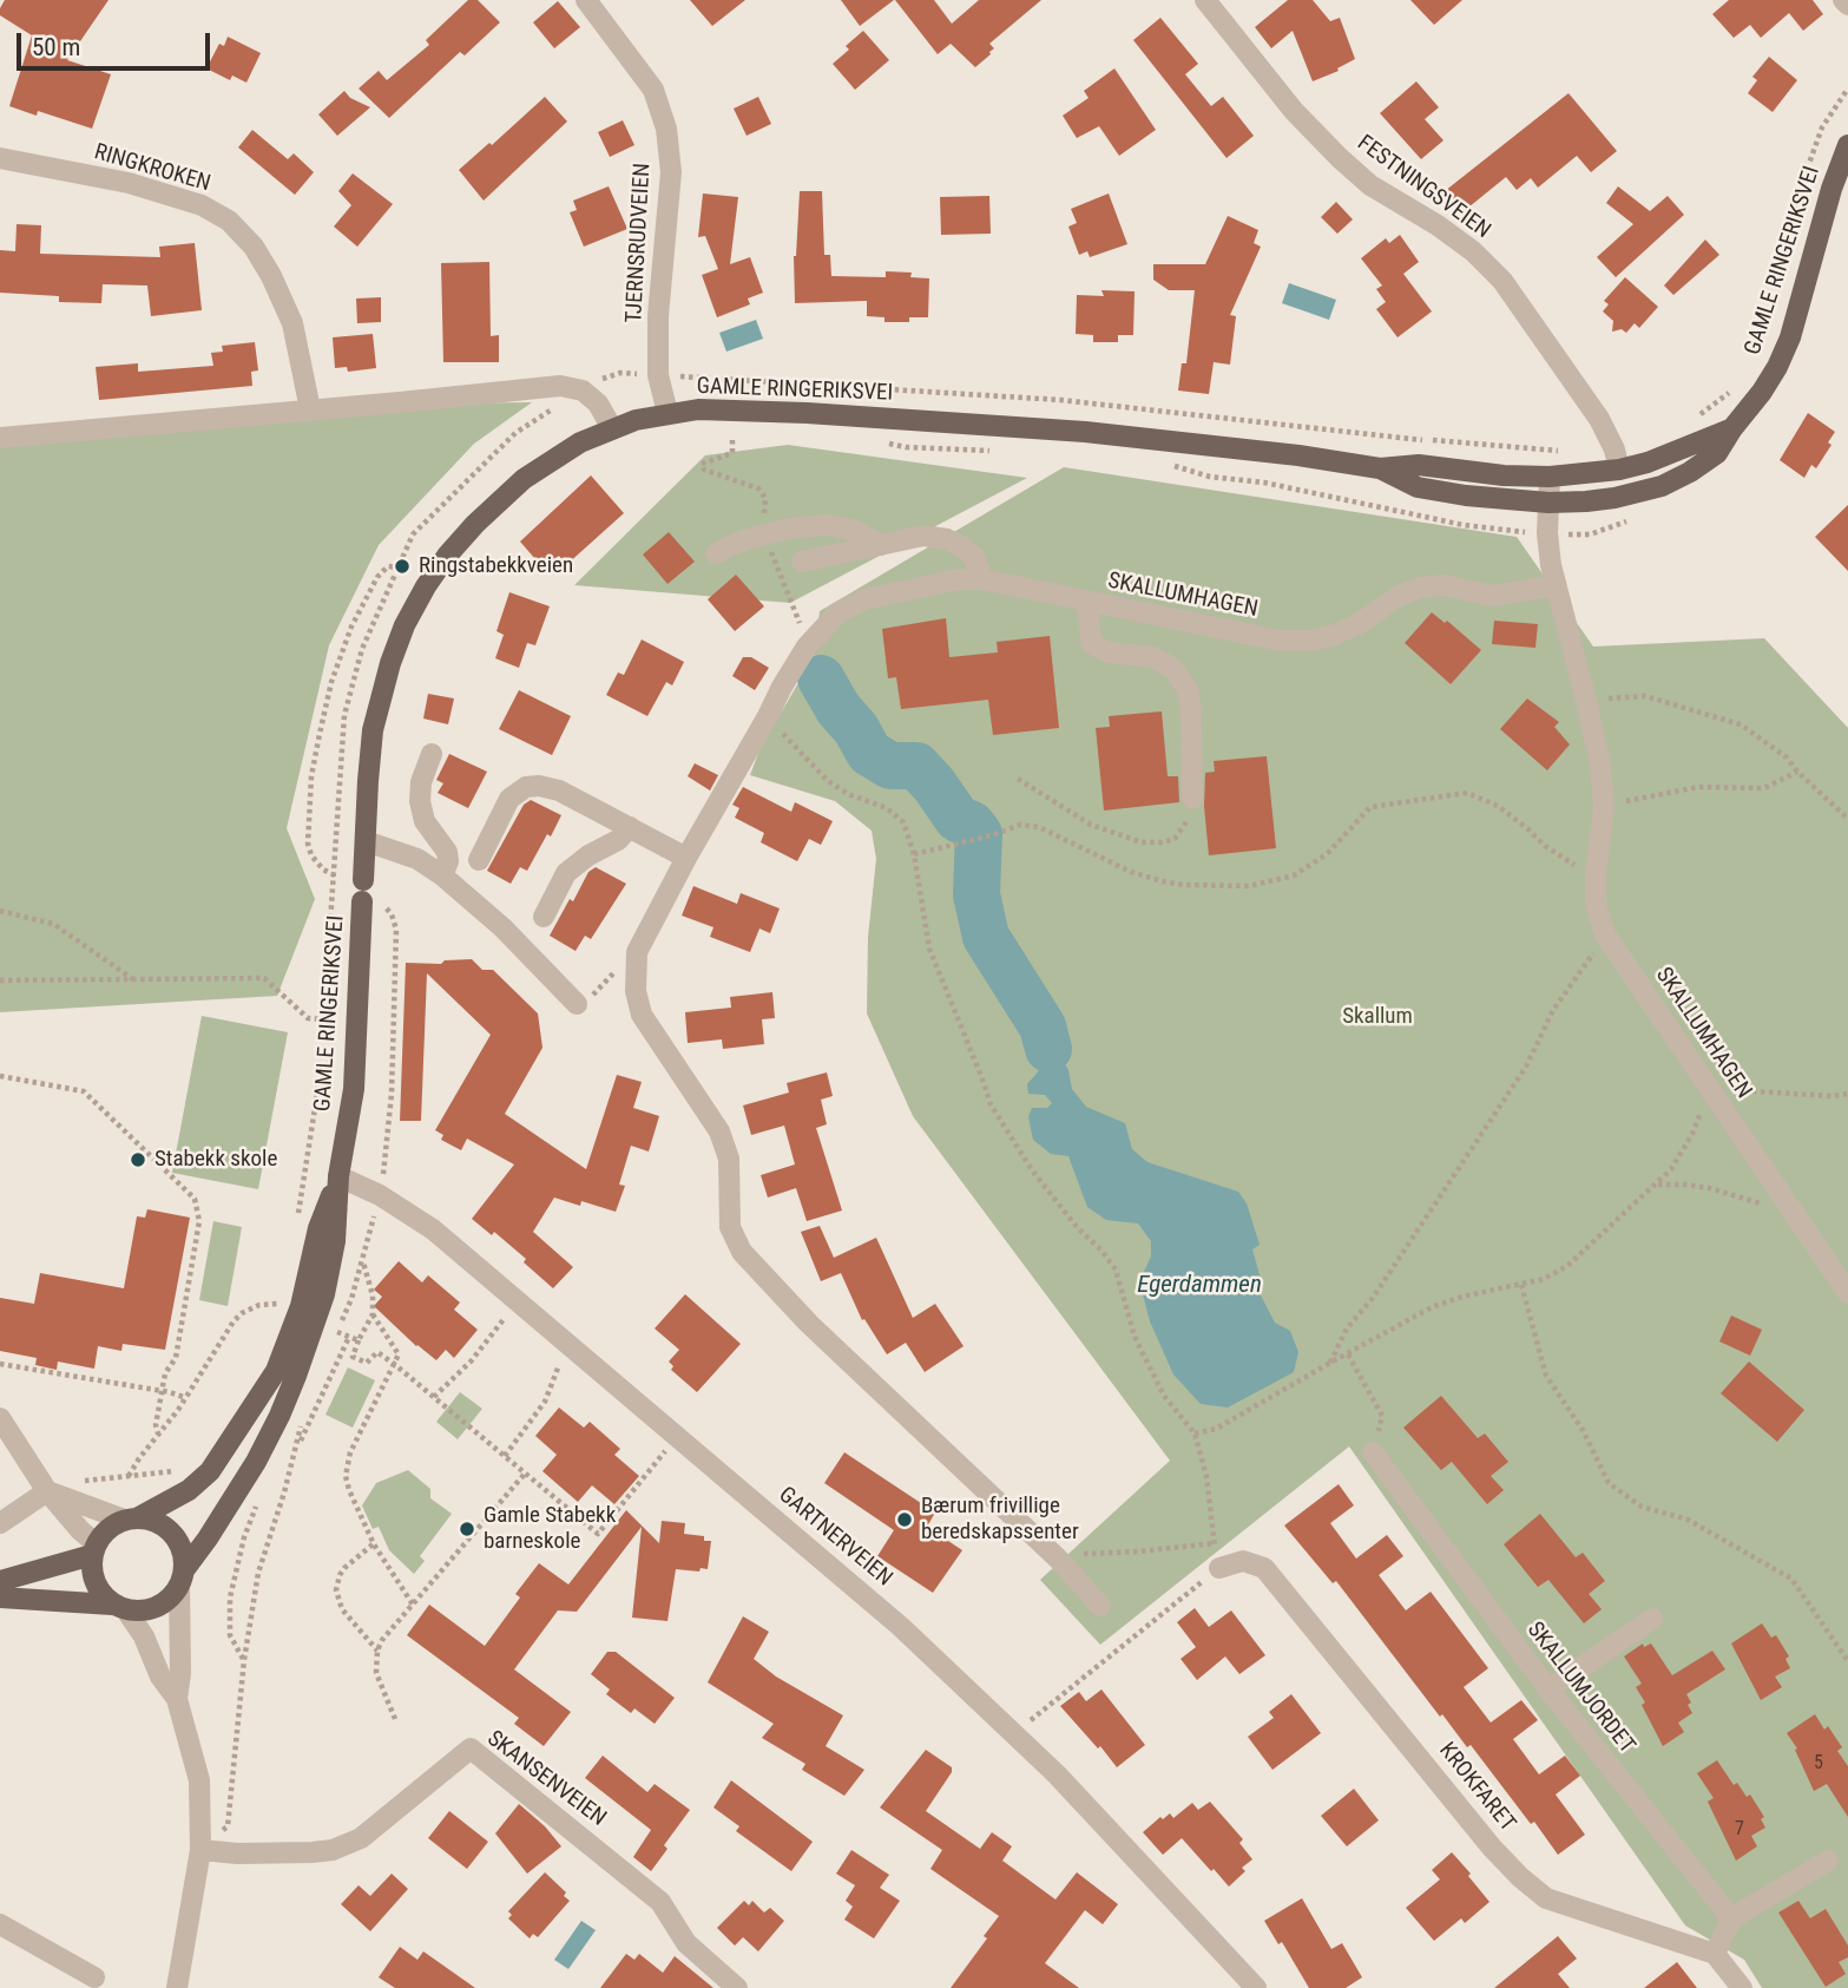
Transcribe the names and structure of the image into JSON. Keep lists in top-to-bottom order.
{
  "streets": {
    "main road": ["GAMLE RINGERIKSVEI"],
    "street": [
      "RINGKROKEN",
      "FESTNINGSVEIEN",
      "TJERNSRUDVEIEN",
      "SKALLUMHAGEN",
      "GARTNERVEIEN",
      "SKALLUMJORDET",
      "SKANSENVEIEN",
      "KROKFARET"
    ]
  },
  "crossings": [
    ["FESTNINGSVEIEN", "GAMLE RINGERIKSVEI"],
    ["TJERNSRUDVEIEN", "GAMLE RINGERIKSVEI"],
    ["GAMLE RINGERIKSVEI", "SKALLUMHAGEN"],
    ["GAMLE RINGERIKSVEI", "GARTNERVEIEN"]
  ],
  "water": ["Egerdammen"],
  "parks": ["Skallum"],
  "places": [
    "Ringstabekkveien",
    "Stabekk skole",
    "Bærum frivillige beredskapssenter",
    "Gamle Stabekk barneskole"
  ],
  "house_numbers": ["5", "7"],
  "scale_bar": "50 m"
}
